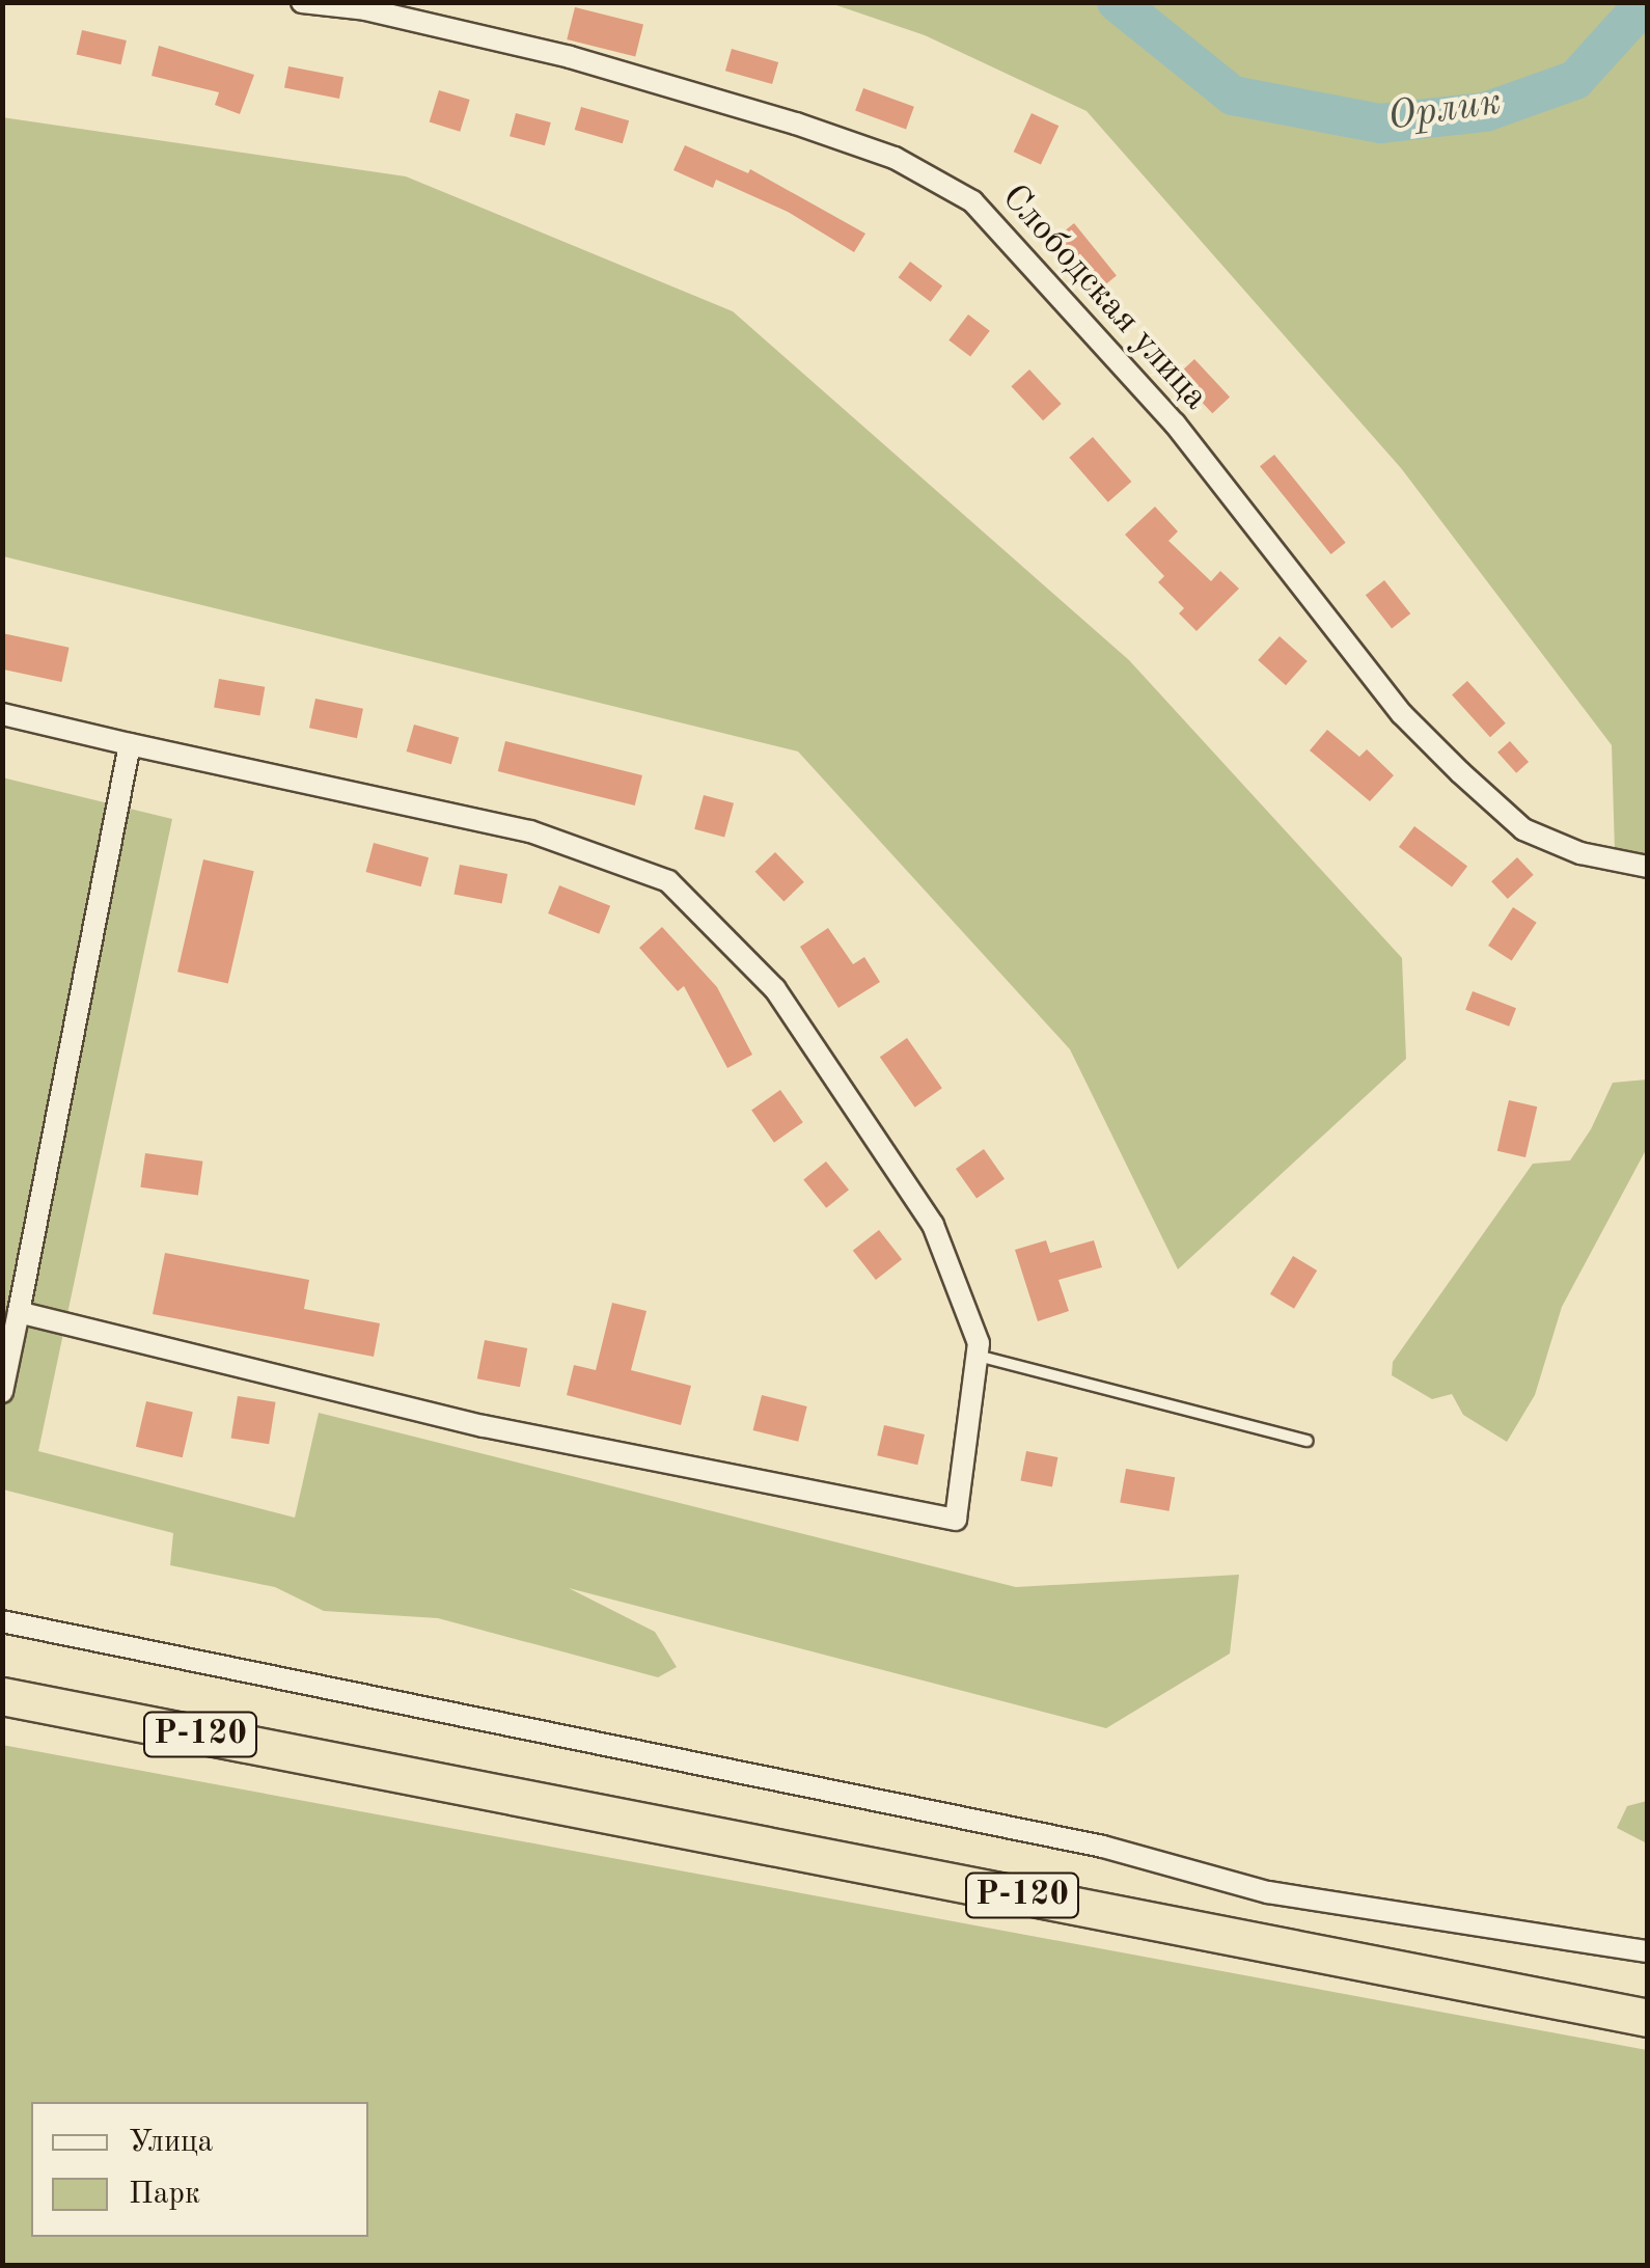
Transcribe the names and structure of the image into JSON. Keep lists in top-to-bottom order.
{
  "streets": {
    "highway": ["Р-120"],
    "street": ["Слободская улица"]
  },
  "water": ["Орлик"],
  "legend": ["Улица", "Парк"]
}
